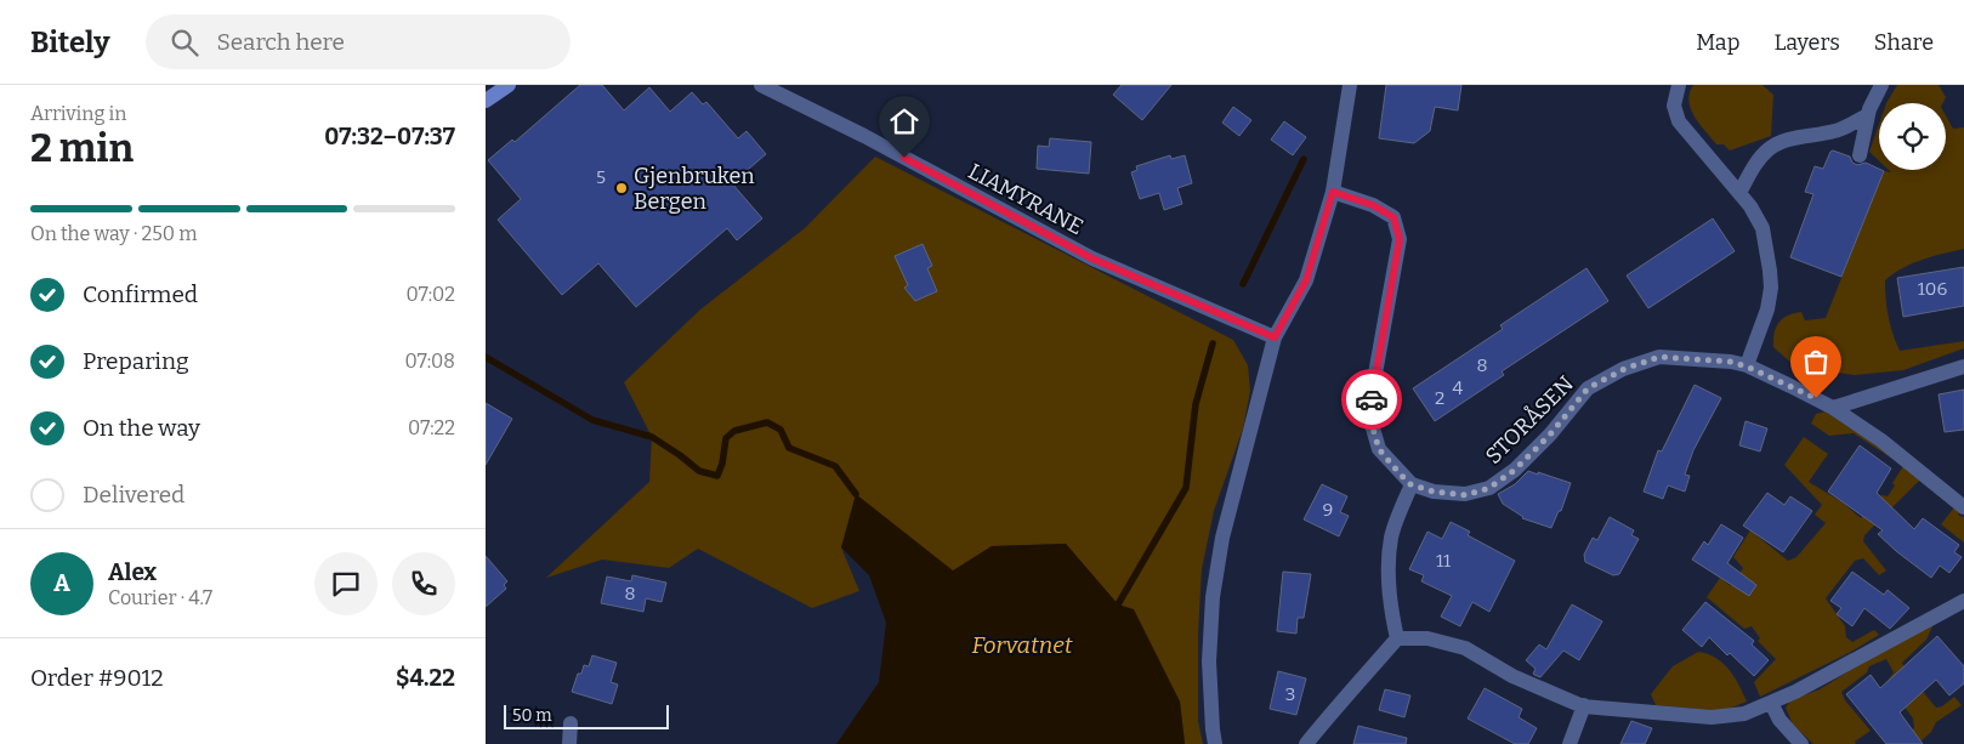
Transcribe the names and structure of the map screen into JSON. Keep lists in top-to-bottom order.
{
  "streets": {
    "street": ["LIAMYRANE", "STORÅSEN"]
  },
  "water": ["Forvatnet"],
  "places": ["Gjenbruken Bergen"],
  "house_numbers": [
    "5",
    "106",
    "8",
    "4",
    "2",
    "9",
    "11",
    "8",
    "3"
  ],
  "scale_bar": "50 m",
  "page": {
    "header": "Bitely",
    "search": "Search here",
    "nav": ["Map", "Layers", "Share"],
    "heading": ["2 min", "Arriving in", "07:32–07:37"],
    "panel": [
      "Alex",
      "Courier · 4.7",
      "Order #9012",
      "$4.22"
    ],
    "bar": "On the way · 250 m",
    "list": [
      ["Confirmed", "07:02"],
      ["Preparing", "07:08"],
      ["On the way", "07:22"],
      "Delivered"
    ],
    "round": "A",
    "scale": "50 m"
  }
}
